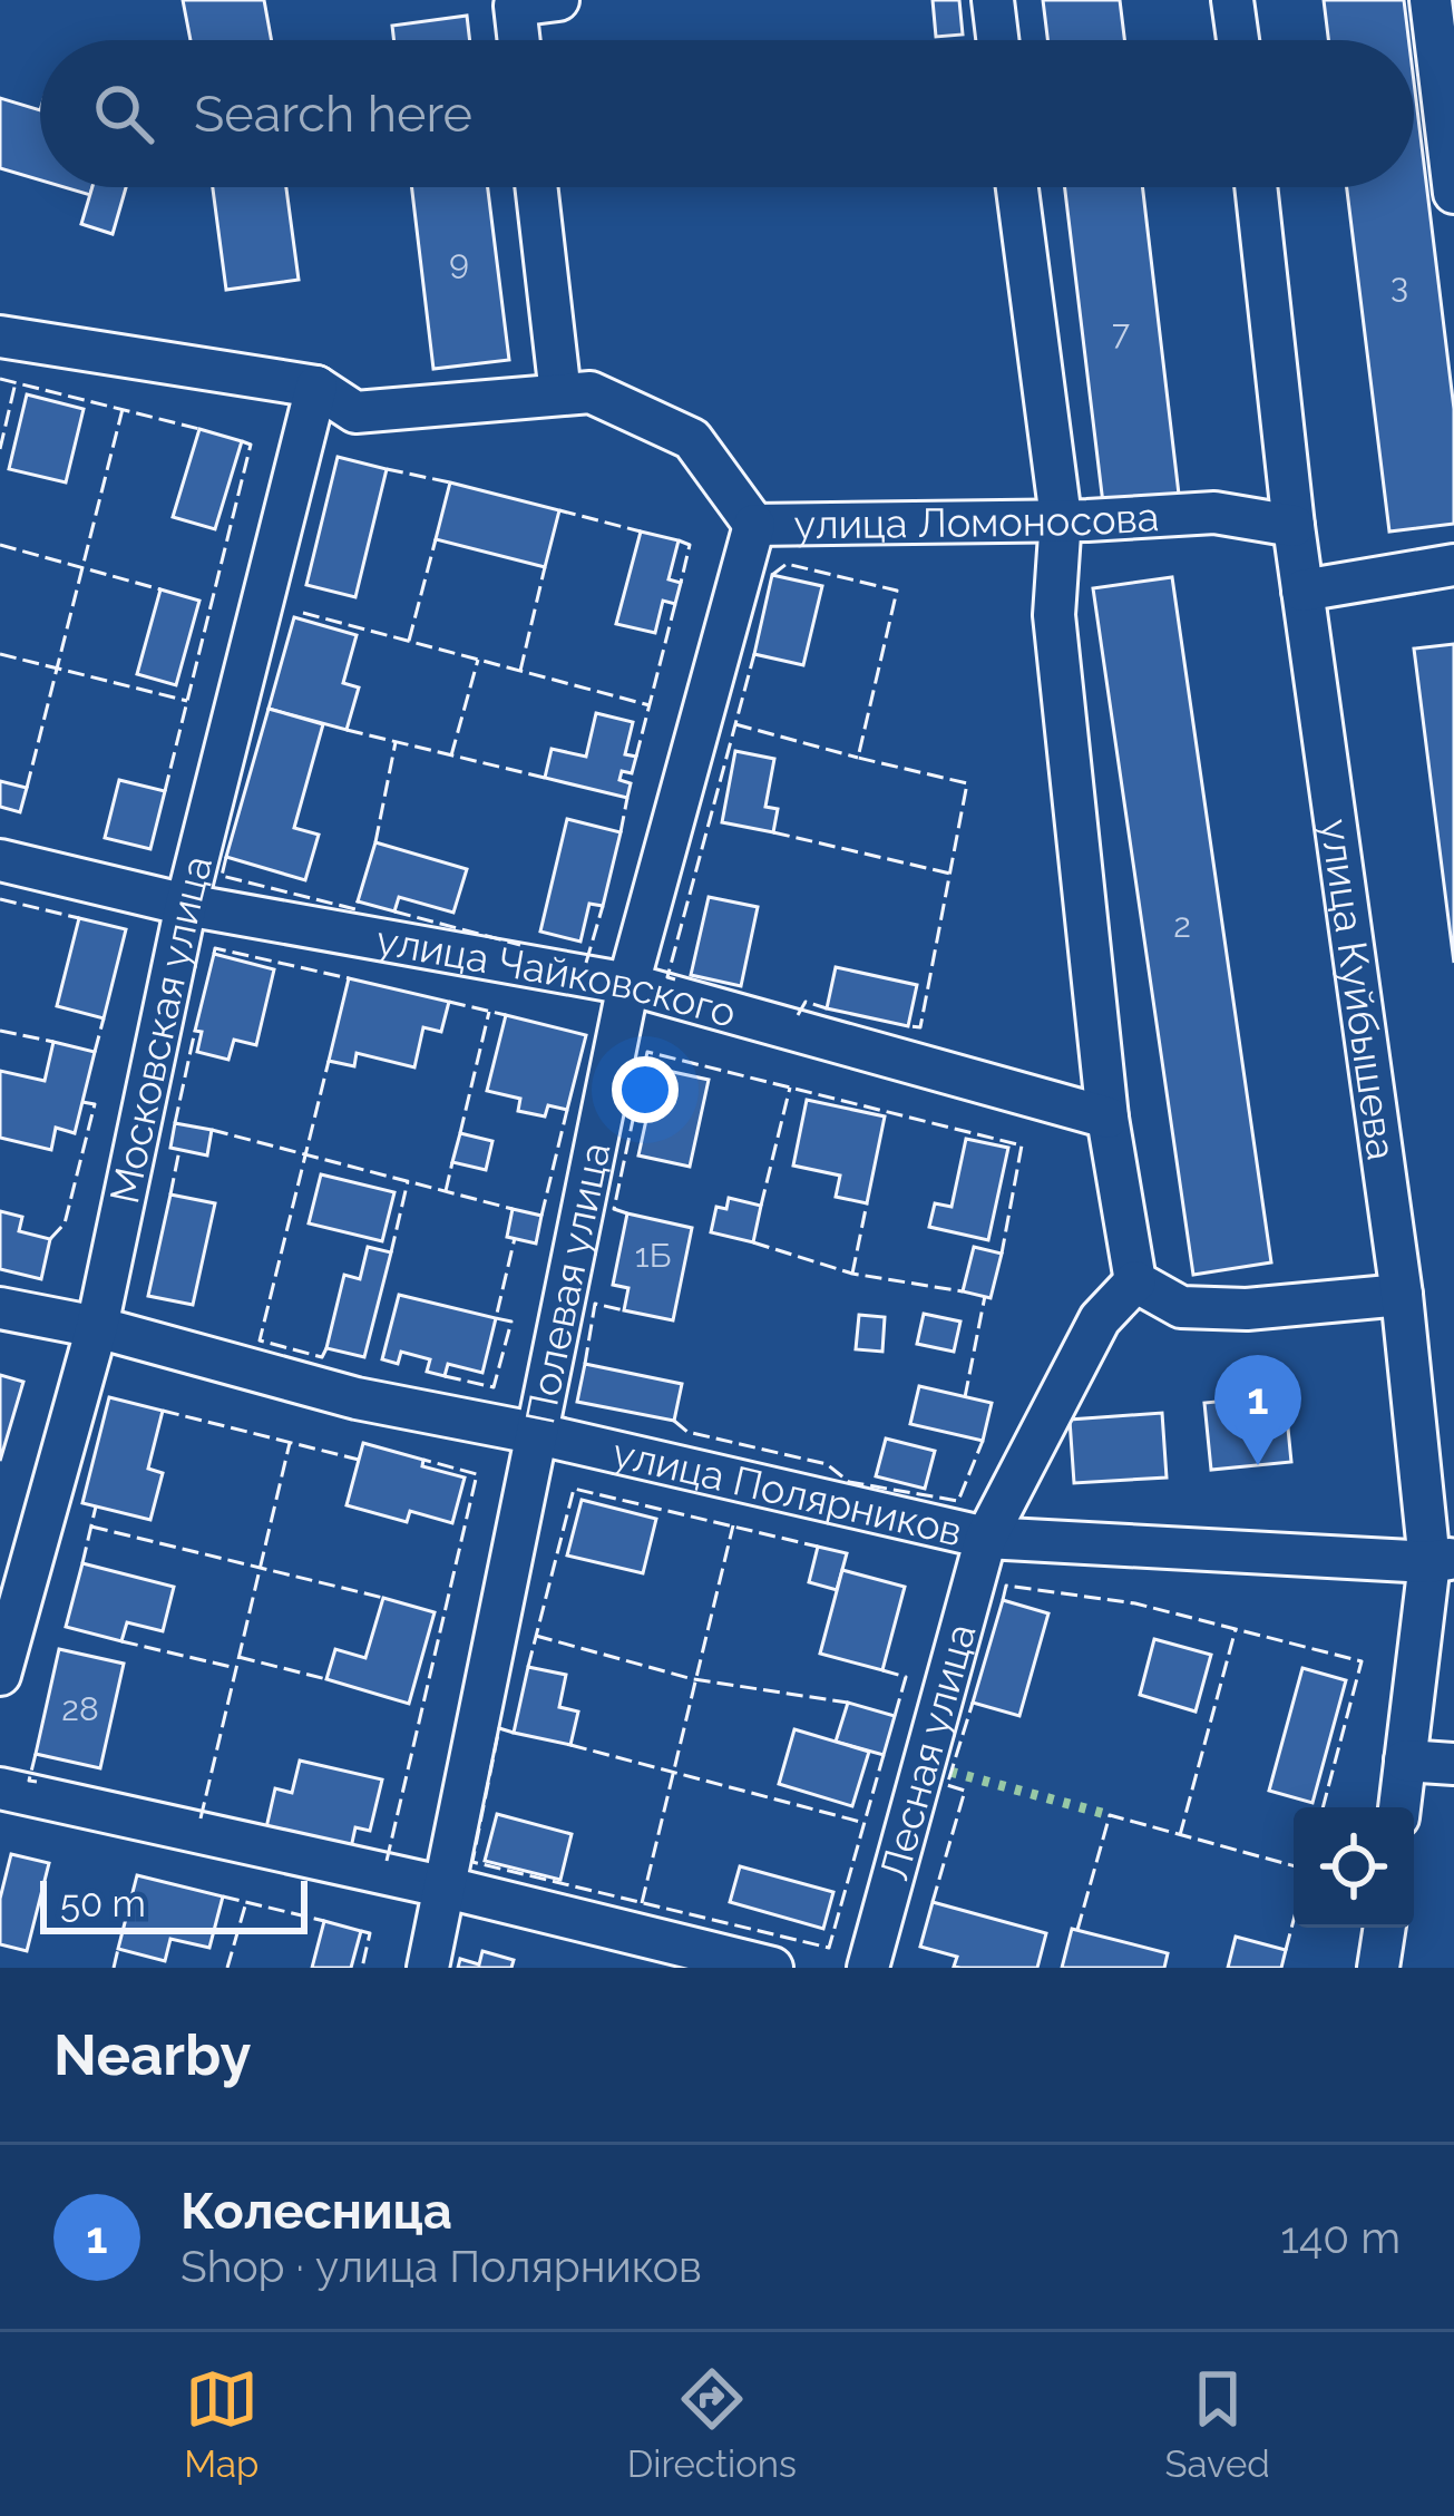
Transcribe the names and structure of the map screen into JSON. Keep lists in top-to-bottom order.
{
  "streets": {
    "street": [
      "улица Ломоносова",
      "улица Чайковского",
      "улица Куйбышева",
      "Московская улица",
      "Полевая улица",
      "улица Полярников",
      "Лесная улица"
    ]
  },
  "crossings": [
    ["улица Ломоносова", "улица Куйбышева"],
    ["улица Ломоносова", "Московская улица"],
    ["улица Ломоносова", "Полевая улица"],
    ["улица Чайковского", "Московская улица"],
    ["улица Чайковского", "Полевая улица"],
    ["улица Куйбышева", "улица Полярников"],
    ["Московская улица", "улица Полярников"],
    ["Полевая улица", "улица Полярников"],
    ["улица Полярников", "Лесная улица"]
  ],
  "house_numbers": [
    "9",
    "3",
    "7",
    "2",
    "1Б",
    "28"
  ],
  "scale_bar": "50 m",
  "page": {
    "search": "Search here",
    "pins": "1",
    "scale": "50 m",
    "heading": "Nearby",
    "list": [
      {
        "mark": "1",
        "name": "Колесница",
        "note": "Shop · улица Полярников",
        "value": "140 m"
      }
    ],
    "nav": ["Map", "Directions", "Saved"]
  }
}
